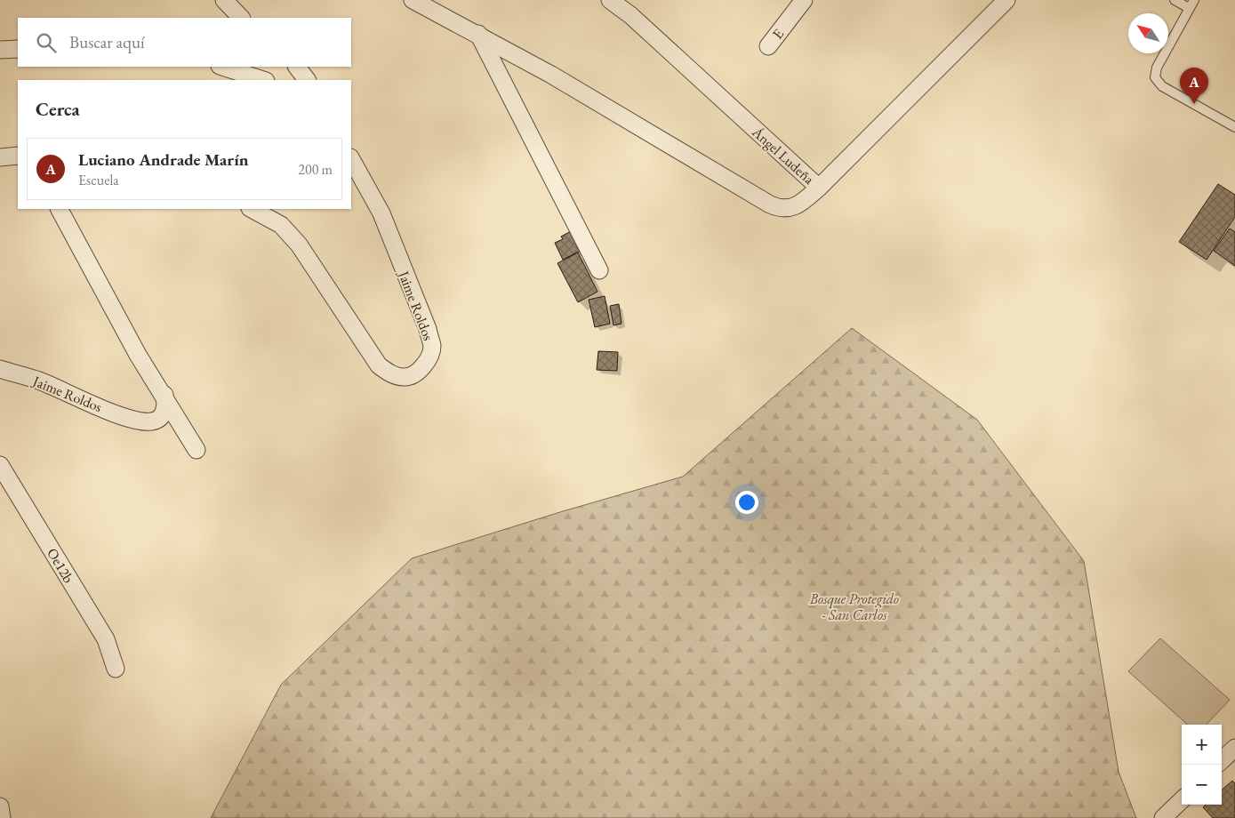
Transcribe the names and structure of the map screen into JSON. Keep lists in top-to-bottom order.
{
  "streets": {
    "street": [
      "E",
      "Ángel Ludeña",
      "Jaime Roldos",
      "Oe12b"
    ]
  },
  "parks": ["Bosque Protegido - San Carlos"],
  "north": "top left",
  "page": {
    "search": "Buscar aquí",
    "pins": "A",
    "heading": "Cerca",
    "list": [
      {
        "mark": "A",
        "name": "Luciano Andrade Marín",
        "note": "Escuela",
        "value": "200 m"
      }
    ],
    "map_buttons": ["+", "−"]
  }
}
